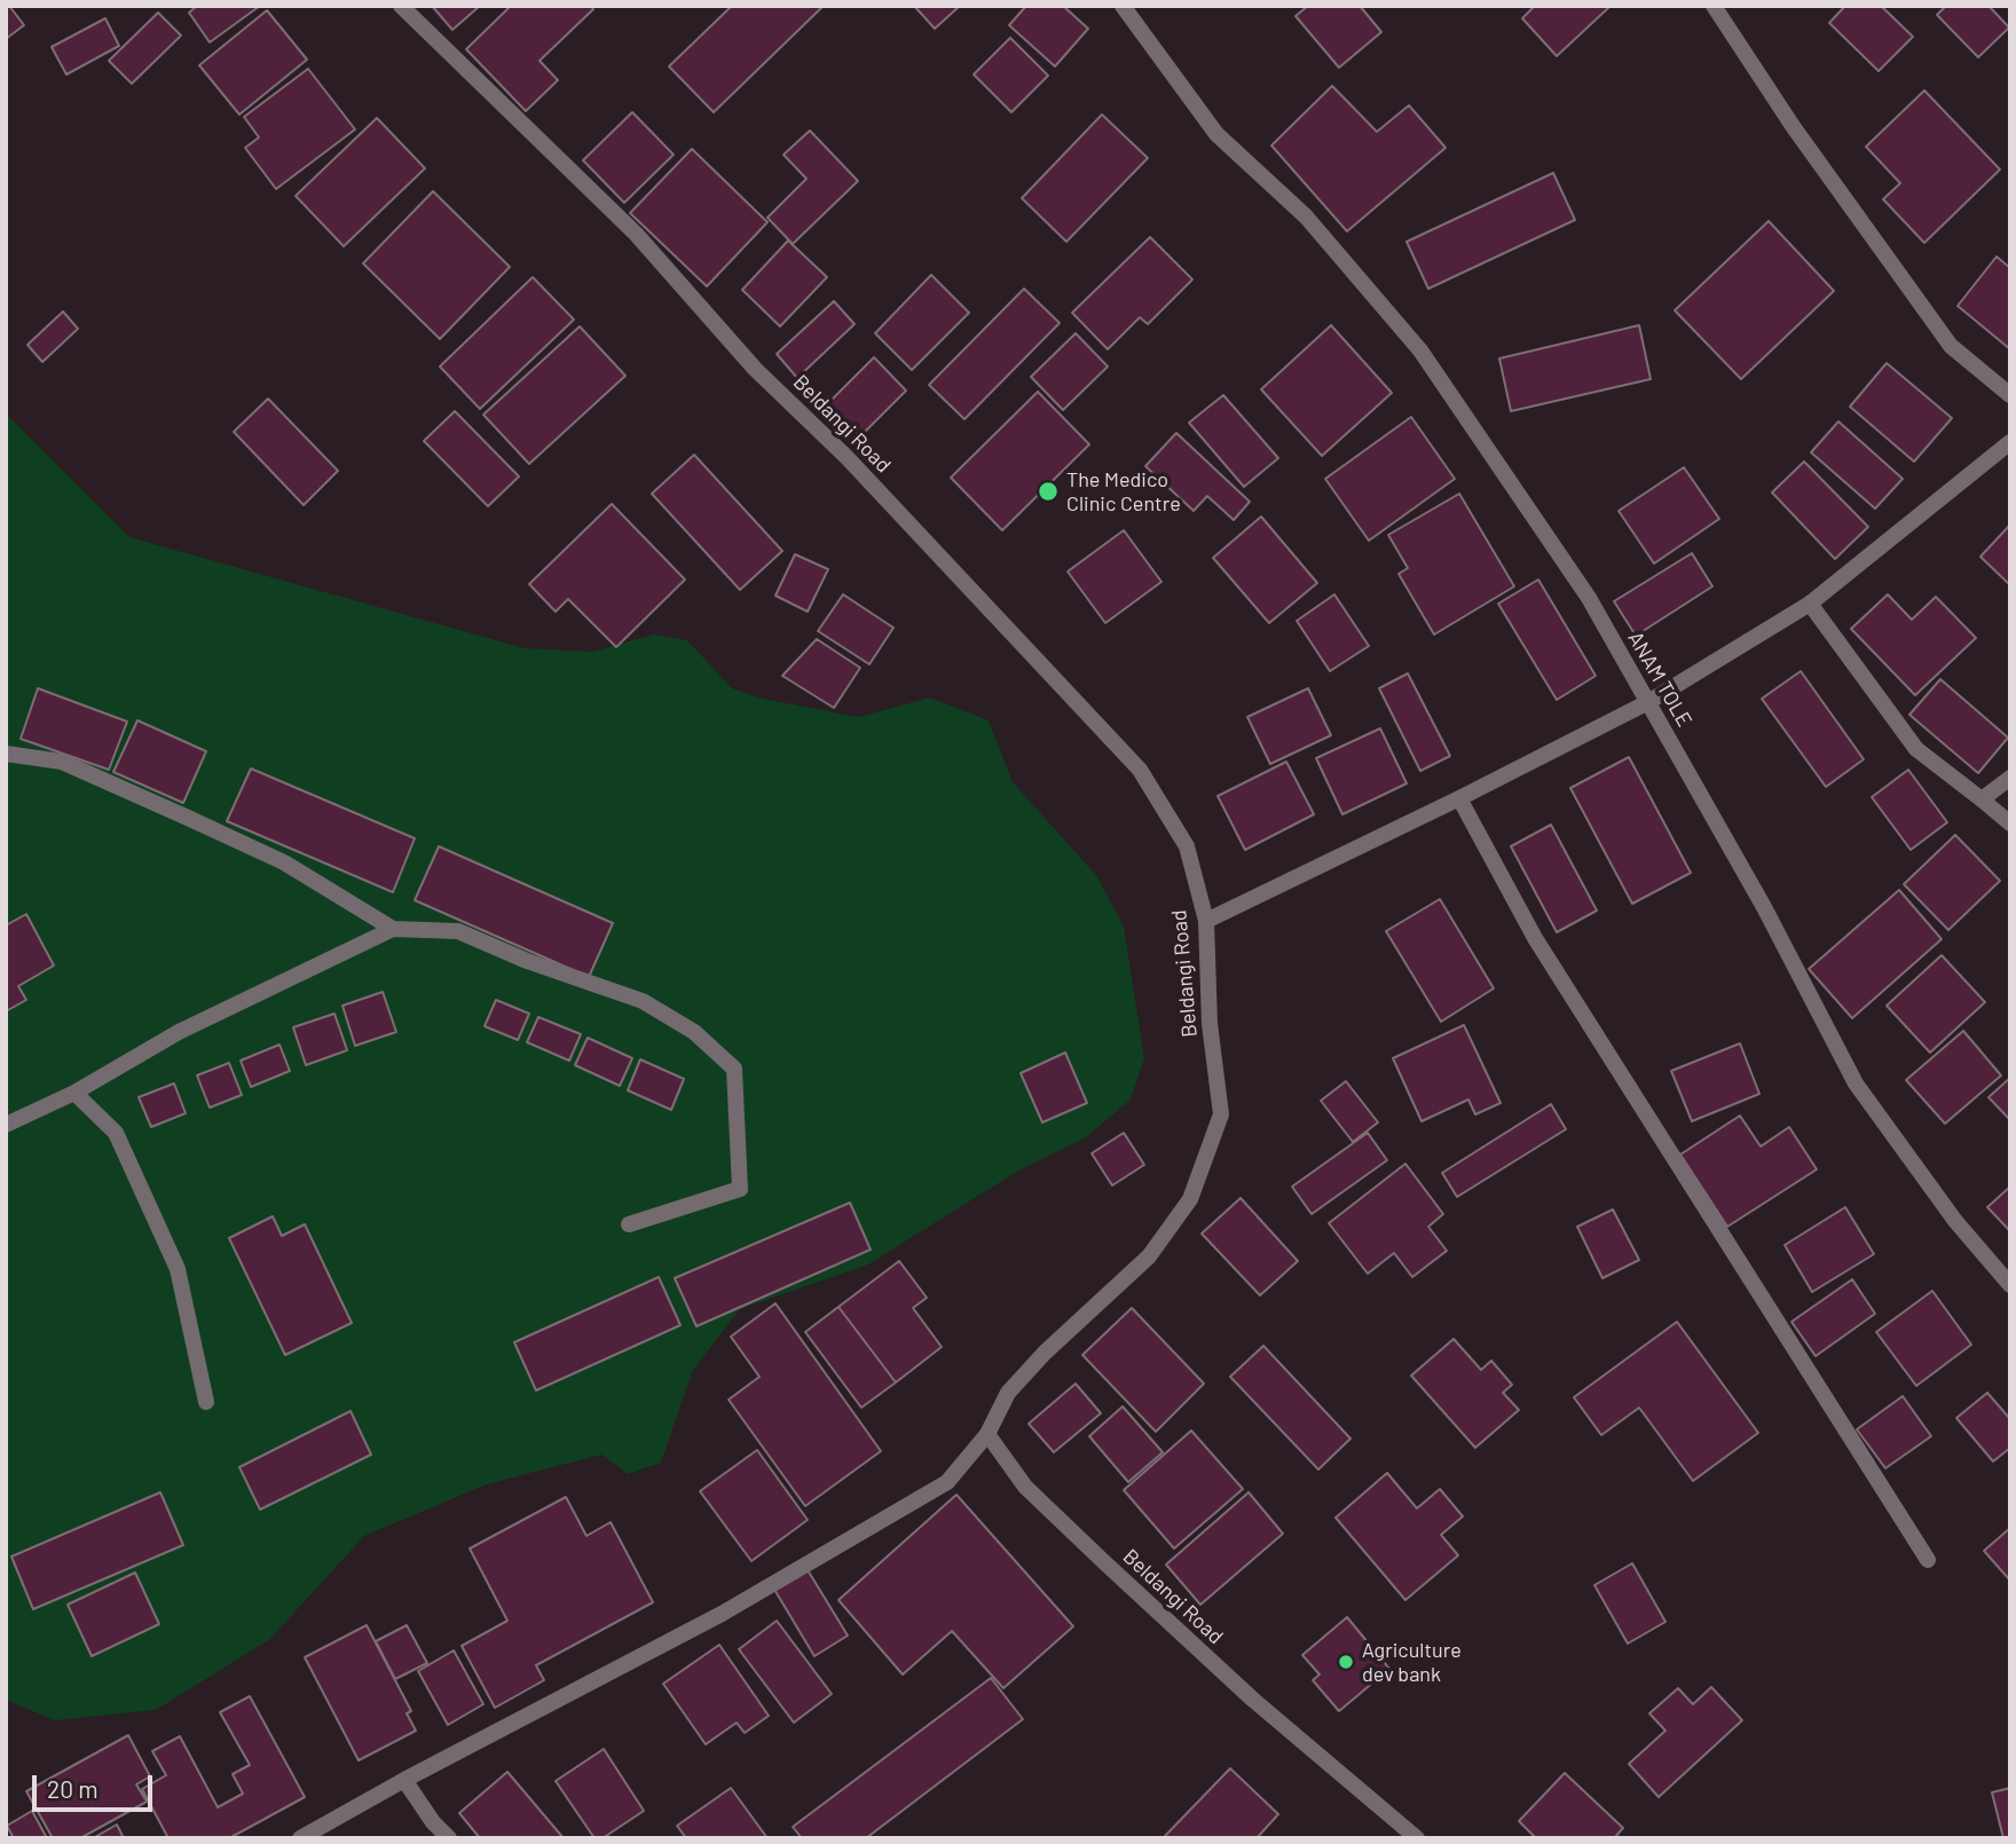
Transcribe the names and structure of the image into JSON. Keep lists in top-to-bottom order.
{
  "streets": {
    "street": ["Beldangi Road", "ANAM TOLE"]
  },
  "places": ["The Medico Clinic Centre", "Agriculture dev bank"],
  "scale_bar": "20 m"
}
